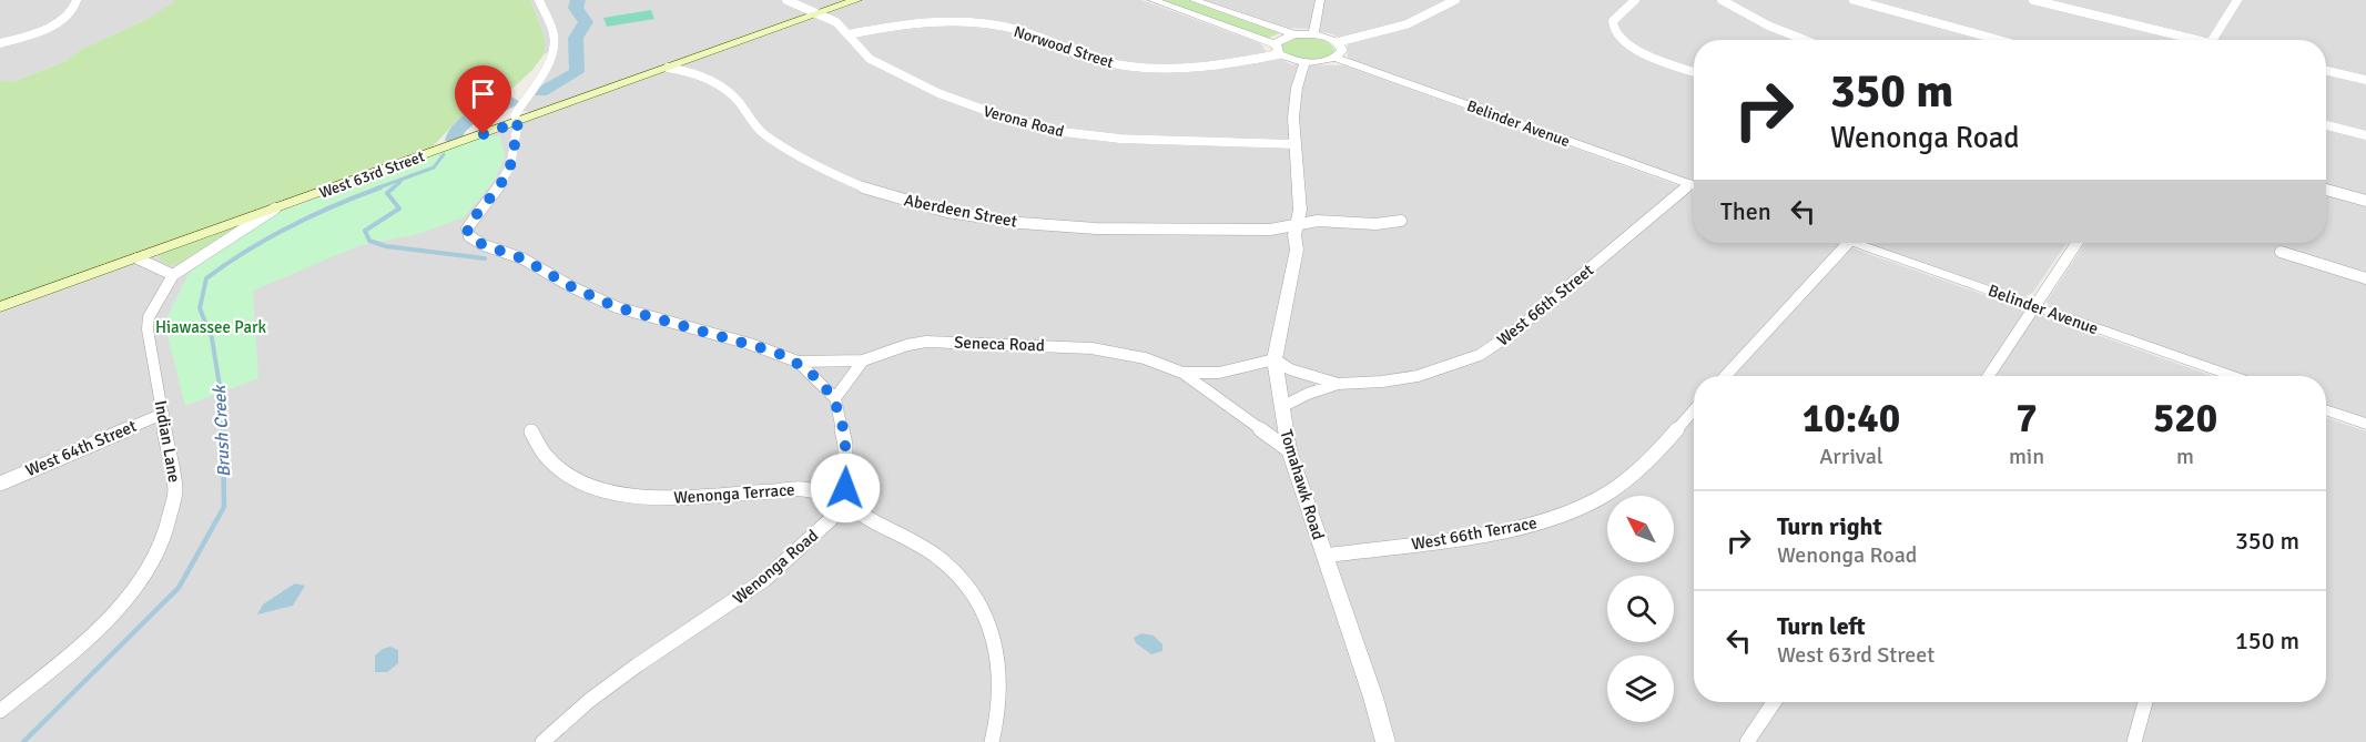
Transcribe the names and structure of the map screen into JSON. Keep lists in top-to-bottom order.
{
  "streets": {
    "main road": ["West 63rd Street"],
    "street": [
      "Norwood Street",
      "Verona Road",
      "Belinder Avenue",
      "Aberdeen Street",
      "West 66th Street",
      "Seneca Road",
      "Indian Lane",
      "West 64th Street",
      "Tomahawk Road",
      "Wenonga Terrace",
      "West 66th Terrace",
      "Wenonga Road"
    ]
  },
  "crossings": [
    ["Norwood Street", "Verona Road"],
    ["Verona Road", "West 63rd Street"],
    ["Verona Road", "Tomahawk Road"],
    ["Belinder Avenue", "West 66th Street"],
    ["West 63rd Street", "Aberdeen Street"],
    ["West 63rd Street", "Indian Lane"],
    ["Aberdeen Street", "Tomahawk Road"],
    ["West 66th Street", "Seneca Road"],
    ["West 66th Street", "Tomahawk Road"],
    ["Seneca Road", "Tomahawk Road"],
    ["Indian Lane", "West 64th Street"],
    ["Tomahawk Road", "West 66th Terrace"],
    ["Wenonga Terrace", "Wenonga Road"]
  ],
  "water": ["Brush Creek"],
  "parks": ["Hiawassee Park"],
  "north": "top left",
  "page": {
    "turn": ["350 m", "Wenonga Road"],
    "then": "Then",
    "eta": [
      "10:40",
      "Arrival",
      "7",
      "min",
      "520",
      "m"
    ],
    "list": [
      {
        "name": "Turn right",
        "note": "Wenonga Road",
        "value": "350 m"
      },
      {
        "name": "Turn left",
        "note": "West 63rd Street",
        "value": "150 m"
      }
    ]
  }
}
